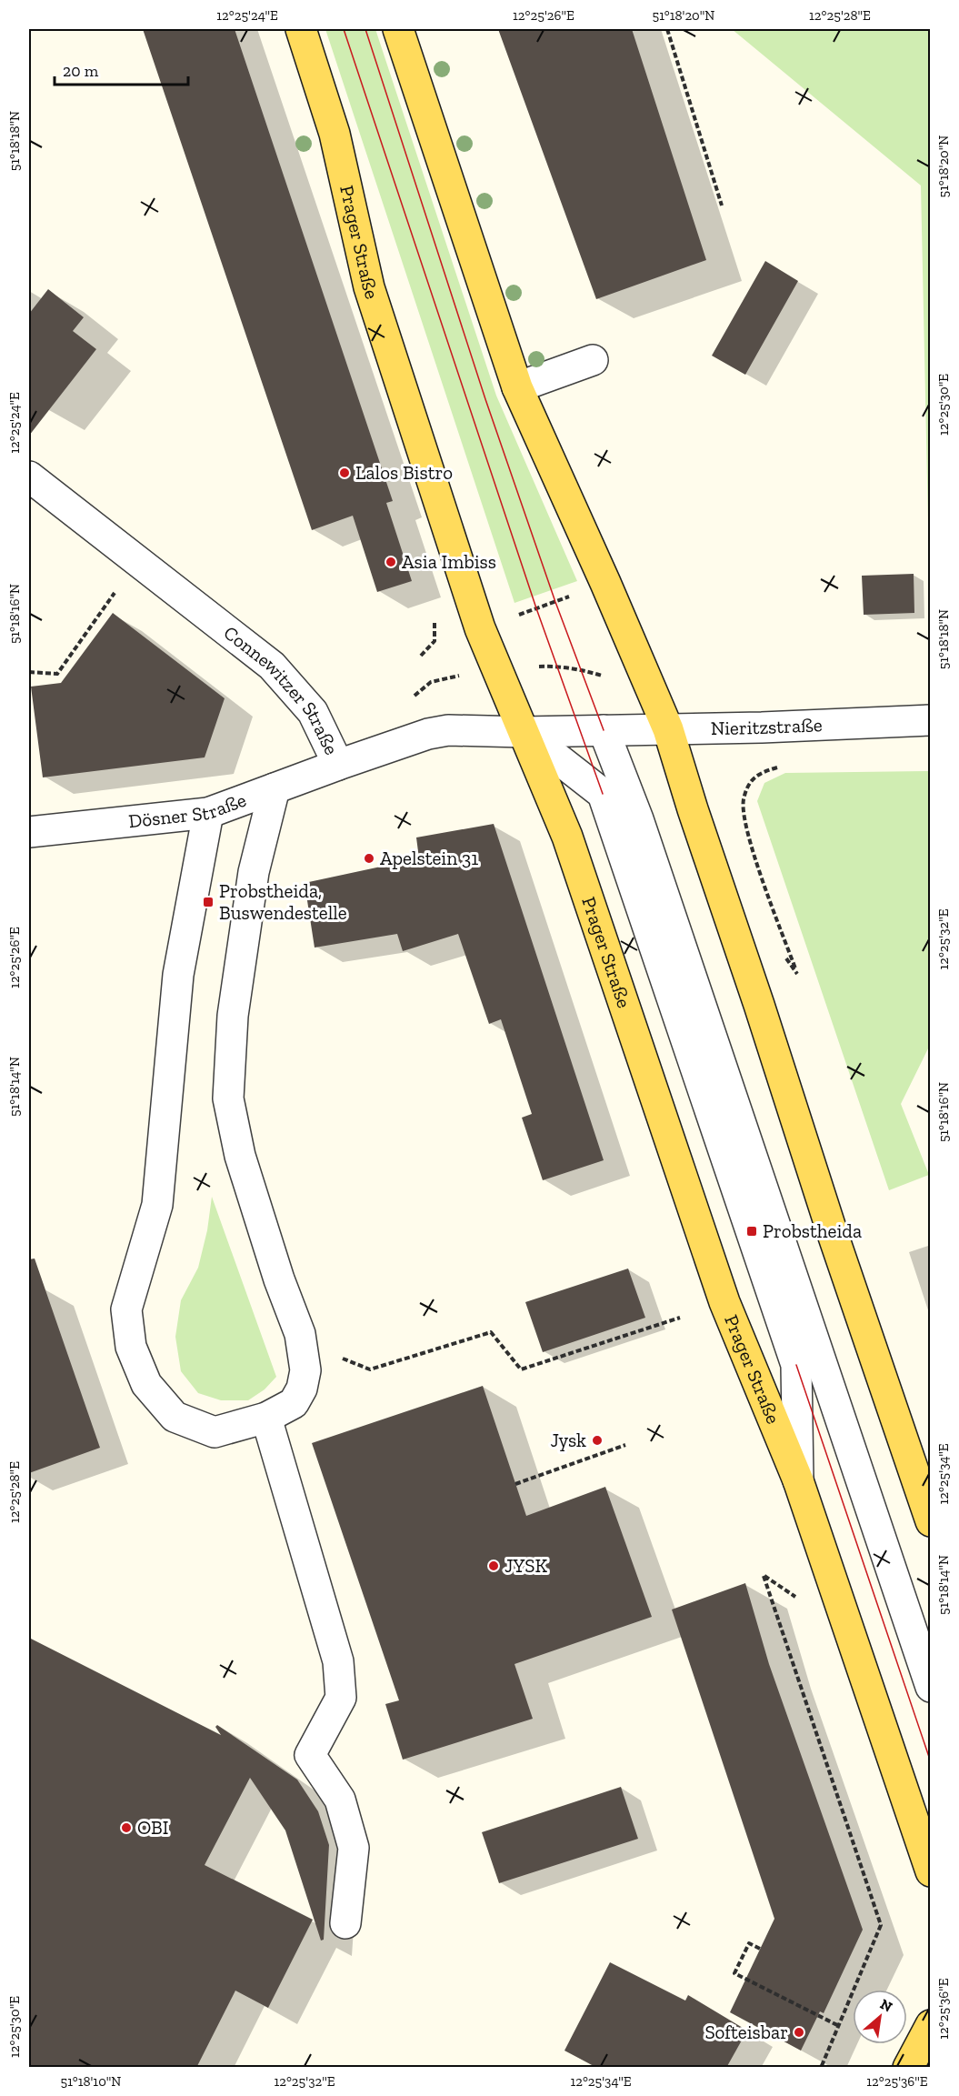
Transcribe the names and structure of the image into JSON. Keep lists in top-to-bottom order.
{
  "streets": {
    "main road": ["Prager Straße"],
    "street": ["Connewitzer Straße", "Nieritzstraße", "Dösner Straße"]
  },
  "crossings": [
    ["Prager Straße", "Connewitzer Straße"],
    ["Connewitzer Straße", "Nieritzstraße"],
    ["Connewitzer Straße", "Dösner Straße"]
  ],
  "places": {
    "other": [
      "Lalos Bistro",
      "Asia Imbiss",
      "Apelstein 31",
      "Jysk",
      "JYSK",
      "OBI",
      "Softeisbar"
    ],
    "transit": ["Probstheida, Buswendestelle", "Probstheida"]
  },
  "scale_bar": "20 m",
  "north": "top right",
  "coordinates": [
    "12°25'24\"E",
    "12°25'26\"E",
    "51°18'20\"N",
    "12°25'28\"E",
    "51°18'18\"N",
    "12°25'30\"E",
    "51°18'16\"N",
    "12°25'32\"E",
    "51°18'14\"N",
    "12°25'34\"E",
    "12°25'36\"E",
    "51°18'10\"N"
  ]
}
